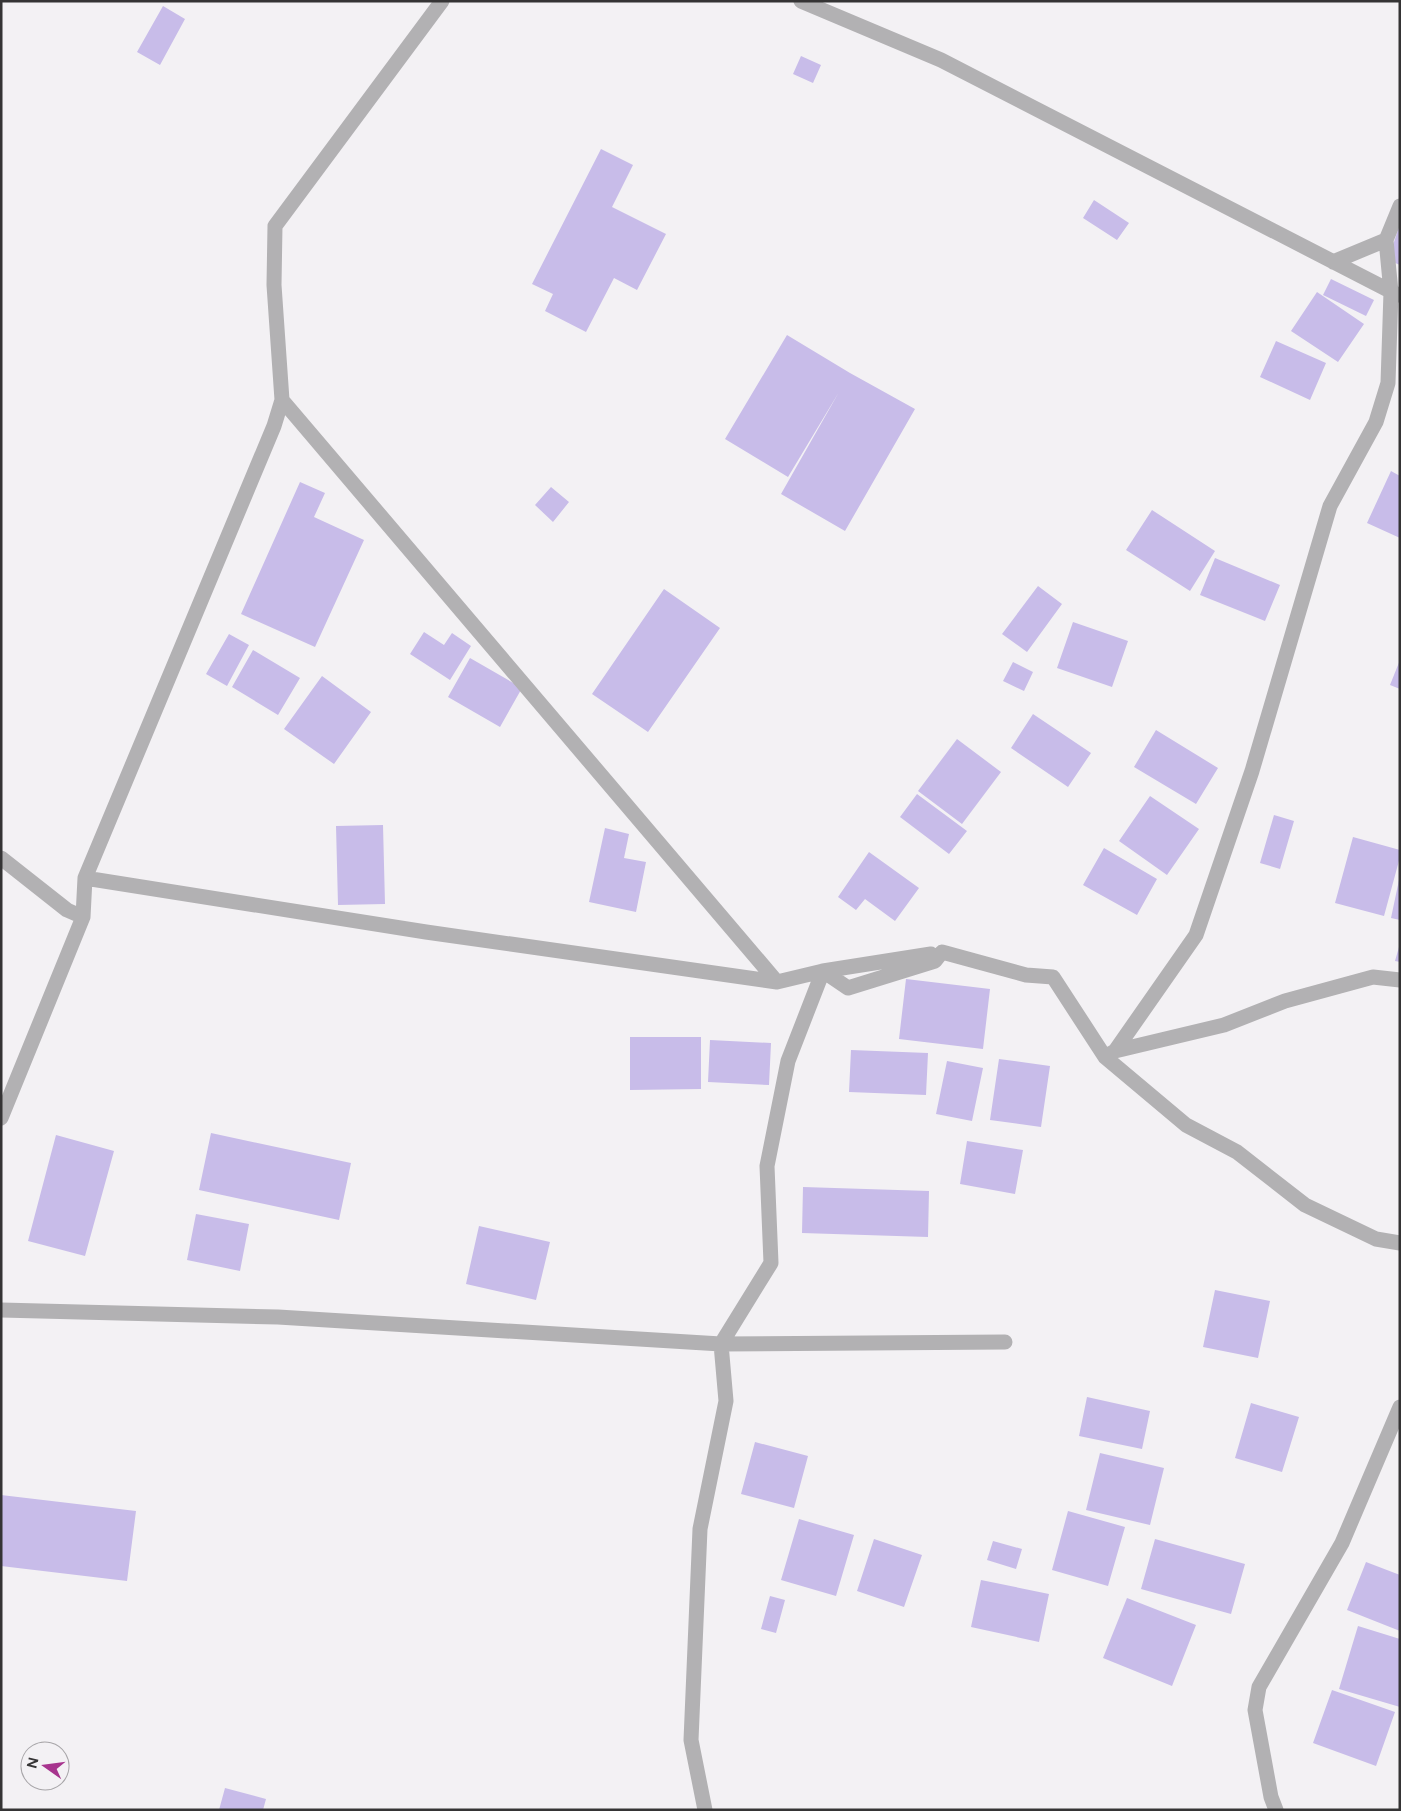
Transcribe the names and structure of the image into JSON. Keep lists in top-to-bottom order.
{
  "north": "left"
}
